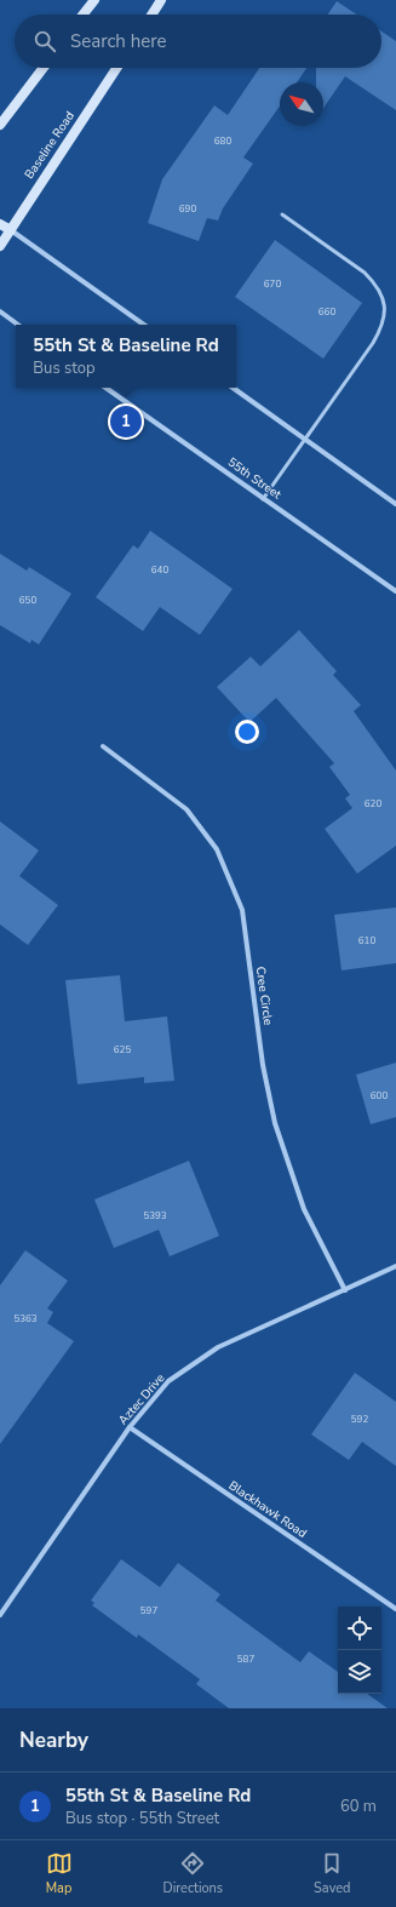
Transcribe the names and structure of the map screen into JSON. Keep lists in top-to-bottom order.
{
  "streets": {
    "street": [
      "Baseline Road",
      "55th Street",
      "Cree Circle",
      "Aztec Drive",
      "Blackhawk Road"
    ]
  },
  "crossings": [
    ["Cree Circle", "Aztec Drive"],
    ["Aztec Drive", "Blackhawk Road"]
  ],
  "house_numbers": [
    "680",
    "690",
    "670",
    "660",
    "640",
    "650",
    "620",
    "610",
    "625",
    "600",
    "5393",
    "5363",
    "592",
    "597",
    "587"
  ],
  "north": "top left",
  "page": {
    "search": "Search here",
    "popup": ["55th St & Baseline Rd", "Bus stop"],
    "pins": "1",
    "heading": "Nearby",
    "list": [
      {
        "mark": "1",
        "name": "55th St & Baseline Rd",
        "note": "Bus stop · 55th Street",
        "value": "60 m"
      }
    ],
    "nav": ["Map", "Directions", "Saved"]
  }
}
